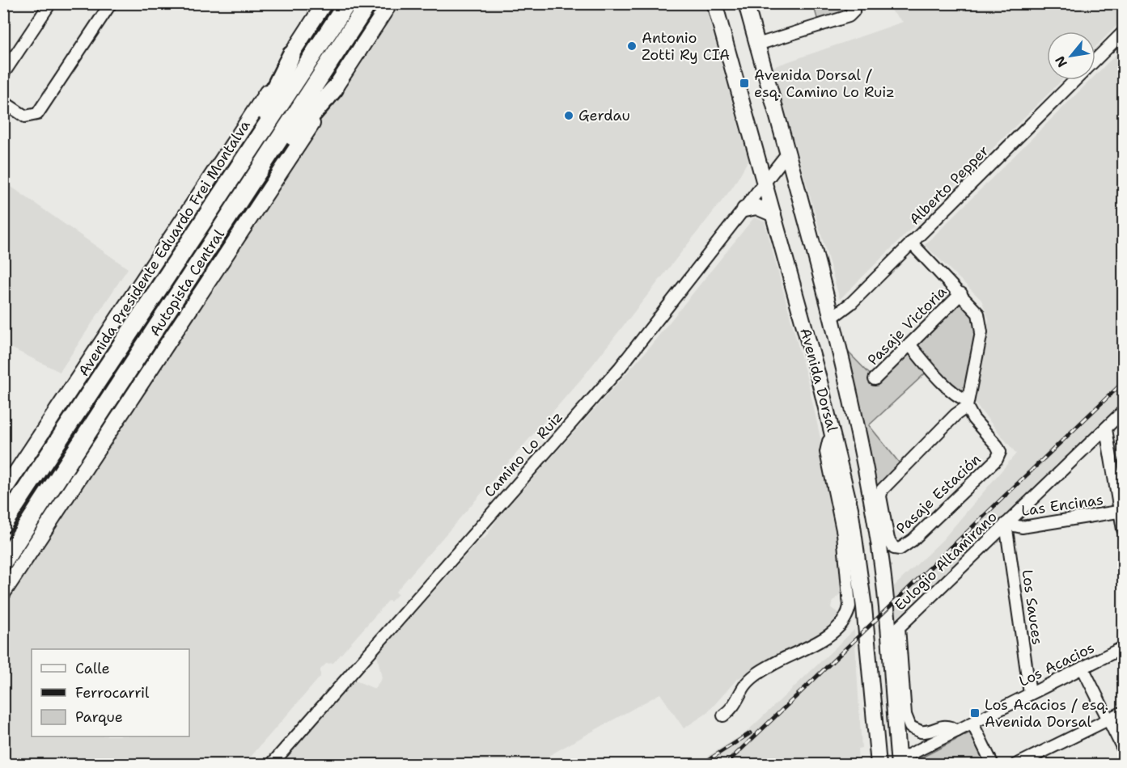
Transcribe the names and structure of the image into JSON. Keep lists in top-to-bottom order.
{
  "streets": {
    "highway": ["Autopista Central"],
    "main road": ["Avenida Presidente Eduardo Frei Montalva", "Avenida Dorsal"],
    "street": [
      "Alberto Pepper",
      "Pasaje Victoria",
      "Camino Lo Ruiz",
      "Pasaje Estación",
      "Las Encinas",
      "Eulogio Altamirano",
      "Los Sauces",
      "Los Acacios"
    ]
  },
  "crossings": [
    ["Alberto Pepper", "Avenida Dorsal"],
    ["Avenida Dorsal", "Camino Lo Ruiz"],
    ["Avenida Dorsal", "Los Acacios"],
    ["Las Encinas", "Eulogio Altamirano"],
    ["Las Encinas", "Los Sauces"],
    ["Eulogio Altamirano", "Los Sauces"],
    ["Eulogio Altamirano", "Los Acacios"],
    ["Los Sauces", "Los Acacios"]
  ],
  "places": {
    "other": ["Antonio Zotti Ry CIA", "Gerdau"],
    "transit": ["Avenida Dorsal / esq. Camino Lo Ruiz", "Los Acacios / esq. Avenida Dorsal"]
  },
  "legend": ["Calle", "Ferrocarril", "Parque"],
  "north": "bottom left"
}
